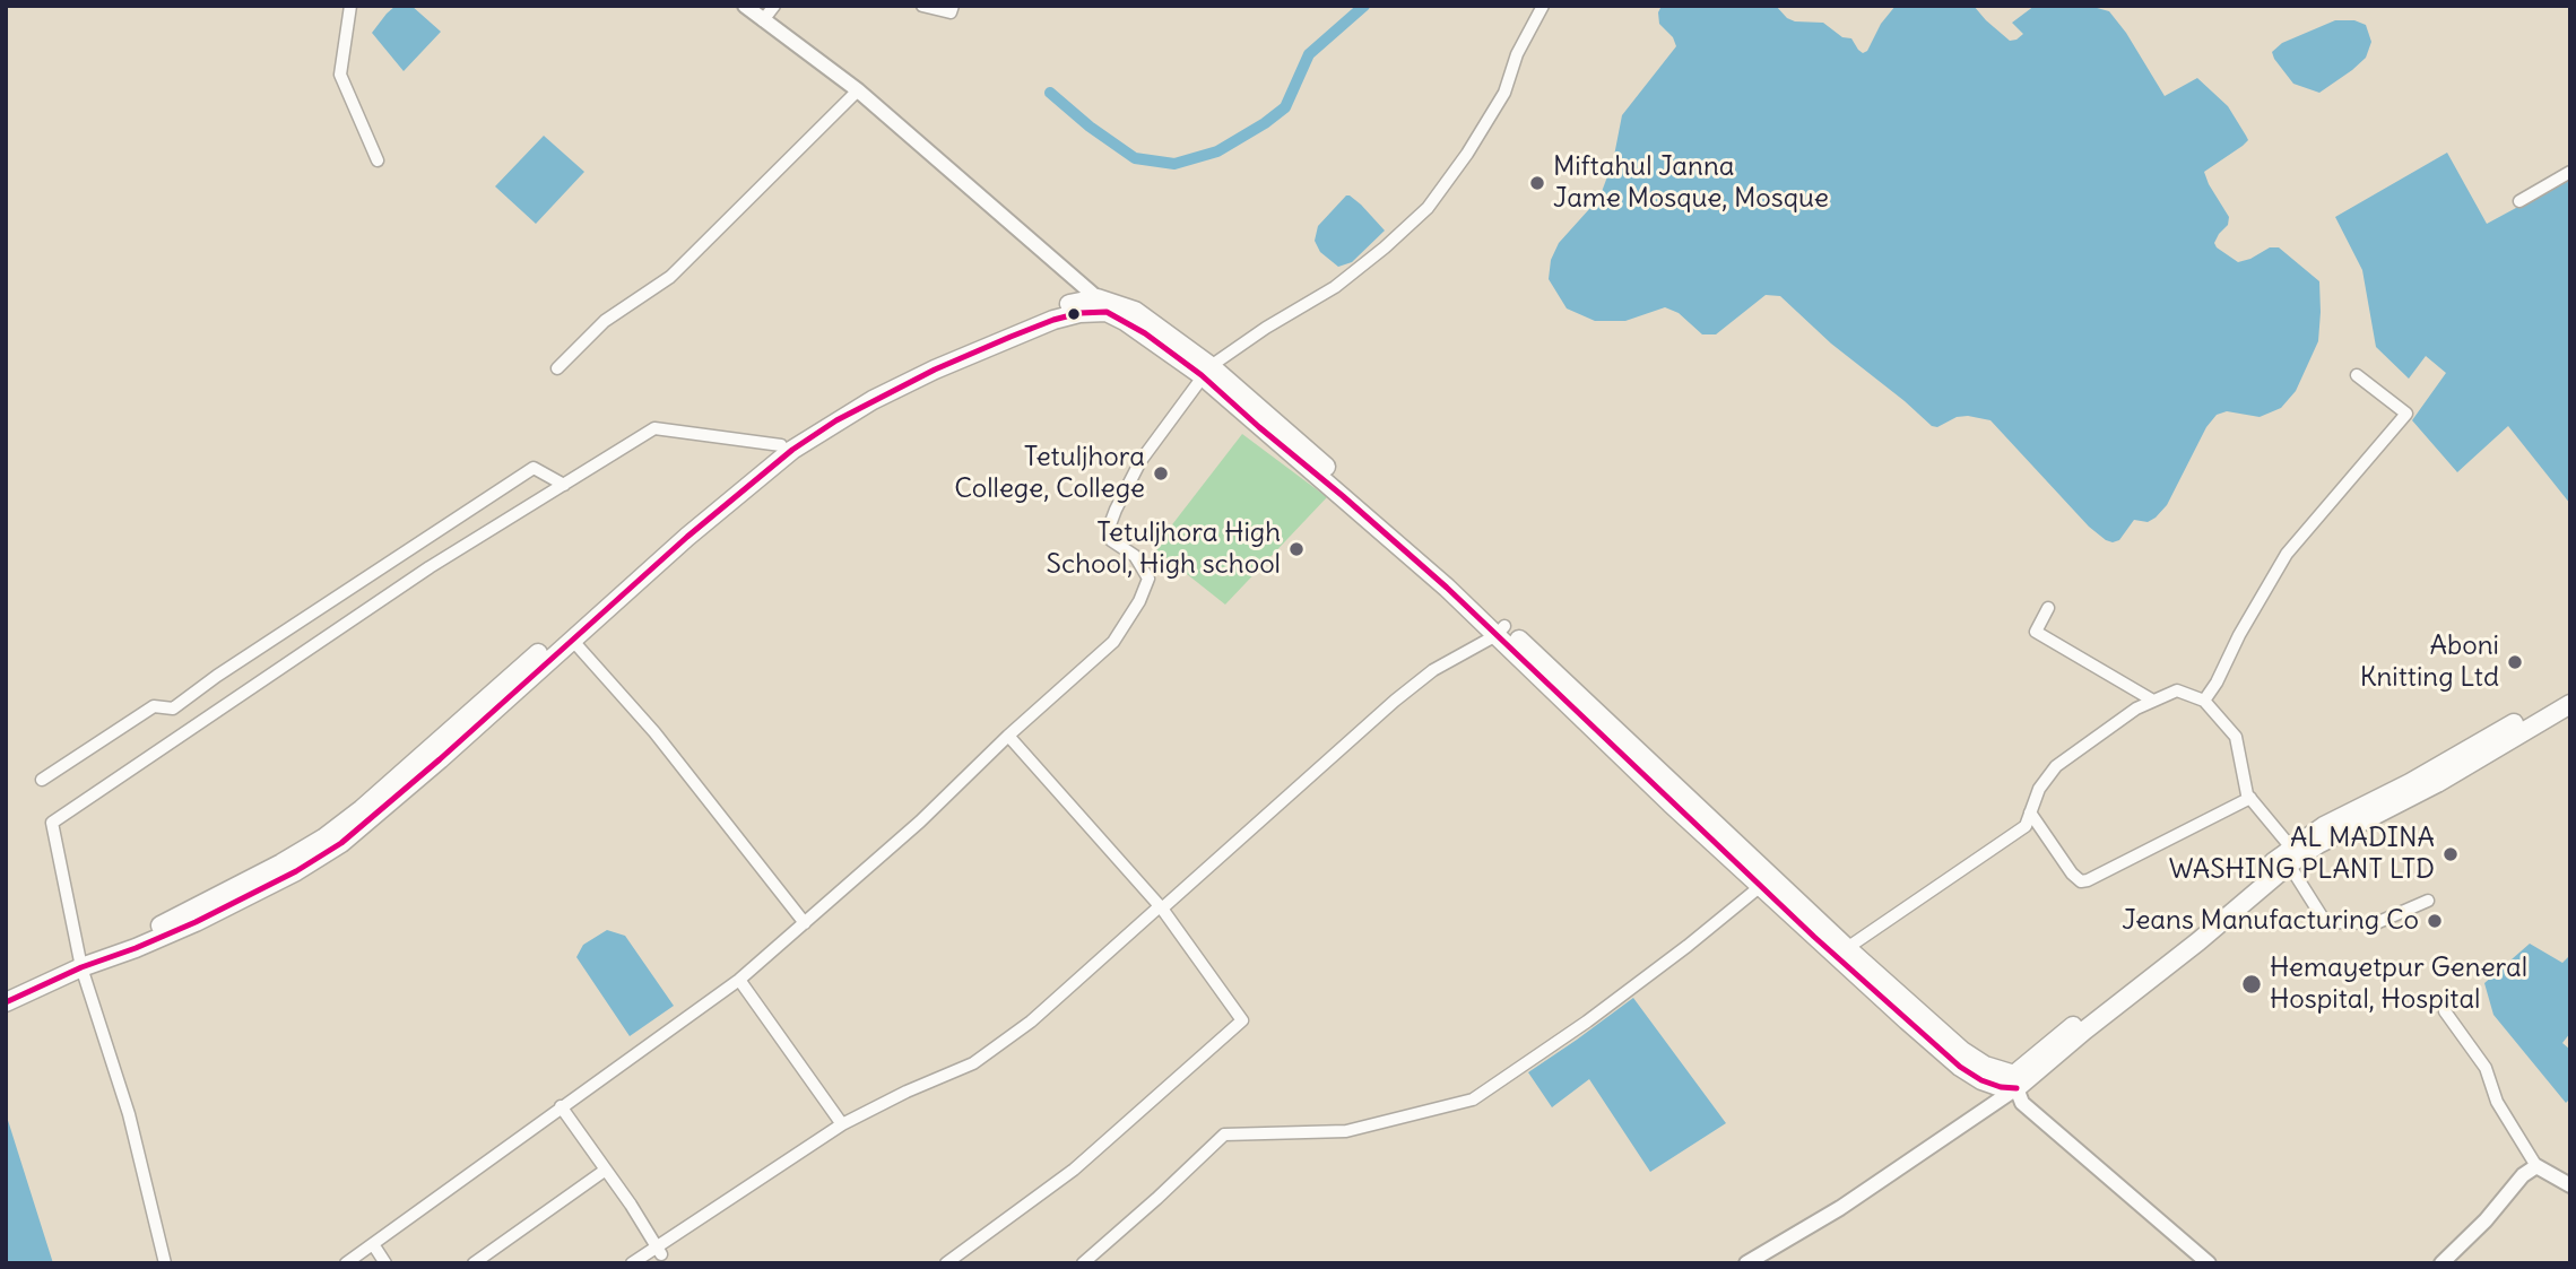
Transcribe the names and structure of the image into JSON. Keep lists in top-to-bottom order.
{
  "places": [
    "Miftahul Janna Jame Mosque, Mosque",
    "Tetuljhora College, College",
    "Tetuljhora High School, High school",
    "Aboni Knitting Ltd",
    "AL MADINA WASHING PLANT LTD",
    "Jeans Manufacturing Co",
    "Hemayetpur General Hospital, Hospital"
  ]
}
